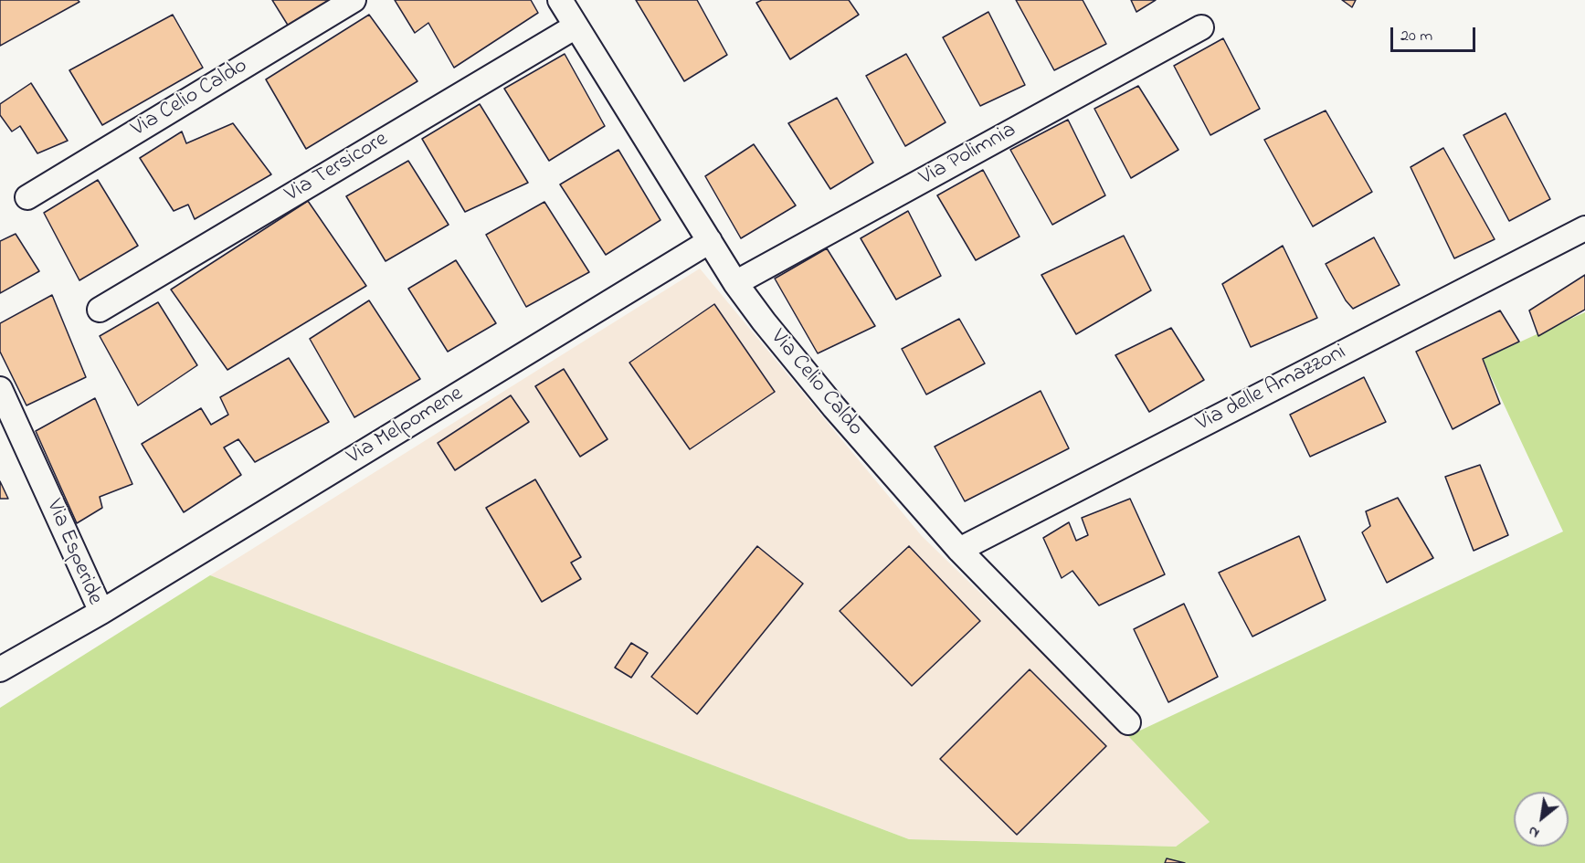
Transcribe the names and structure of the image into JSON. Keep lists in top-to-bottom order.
{
  "streets": {
    "street": [
      "Via Celio Caldo",
      "Via Polimnia",
      "Via Tersicore",
      "Via delle Amazzoni",
      "Via Melpomene",
      "Via Esperide"
    ]
  },
  "crossings": [
    ["Via Celio Caldo", "Via Polimnia"],
    ["Via Celio Caldo", "Via Tersicore"],
    ["Via Celio Caldo", "Via delle Amazzoni"],
    ["Via Celio Caldo", "Via Melpomene"],
    ["Via Melpomene", "Via Esperide"]
  ],
  "scale_bar": "20 m",
  "north": "bottom left"
}
